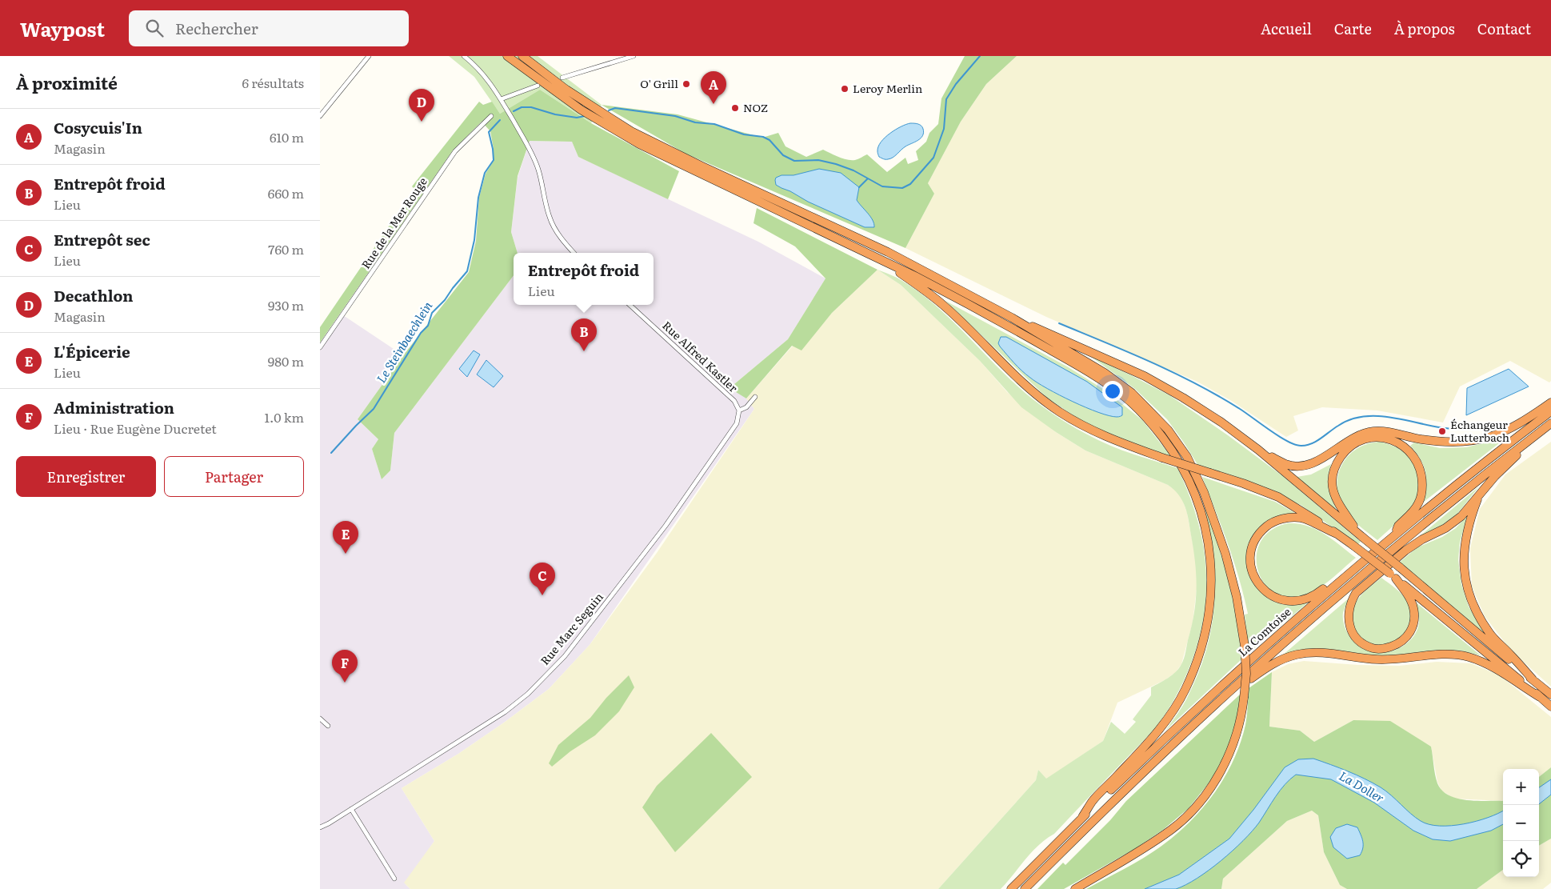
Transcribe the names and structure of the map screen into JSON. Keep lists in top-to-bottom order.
{
  "streets": {
    "highway": ["La Comtoise"],
    "street": ["Rue de la Mer Rouge", "Rue Alfred Kastler", "Rue Marc Seguin"]
  },
  "crossings": [
    ["Rue Alfred Kastler", "Rue Marc Seguin"]
  ],
  "water": ["Le Steinbaechlein", "La Doller"],
  "places": [
    "O' Grill",
    "Leroy Merlin",
    "NOZ",
    "Échangeur Lutterbach"
  ],
  "page": {
    "header": "Waypost",
    "search": "Rechercher",
    "nav": [
      "Accueil",
      "Carte",
      "À propos",
      "Contact"
    ],
    "heading": ["À proximité", "6 résultats"],
    "pins": [
      "A",
      "D",
      "B",
      "E",
      "C",
      "F"
    ],
    "list": [
      {
        "mark": "A",
        "name": "Cosycuis'In",
        "note": "Magasin",
        "value": "610 m"
      },
      {
        "mark": "B",
        "name": "Entrepôt froid",
        "note": "Lieu",
        "value": "660 m"
      },
      {
        "mark": "C",
        "name": "Entrepôt sec",
        "note": "Lieu",
        "value": "760 m"
      },
      {
        "mark": "D",
        "name": "Decathlon",
        "note": "Magasin",
        "value": "930 m"
      },
      {
        "mark": "E",
        "name": "L'Épicerie",
        "note": "Lieu",
        "value": "980 m"
      },
      {
        "mark": "F",
        "name": "Administration",
        "note": "Lieu · Rue Eugène Ducretet",
        "value": "1.0 km"
      }
    ],
    "popup": ["Entrepôt froid", "Lieu"],
    "buttons": ["Enregistrer", "Partager"],
    "map_buttons": ["+", "−"]
  }
}
